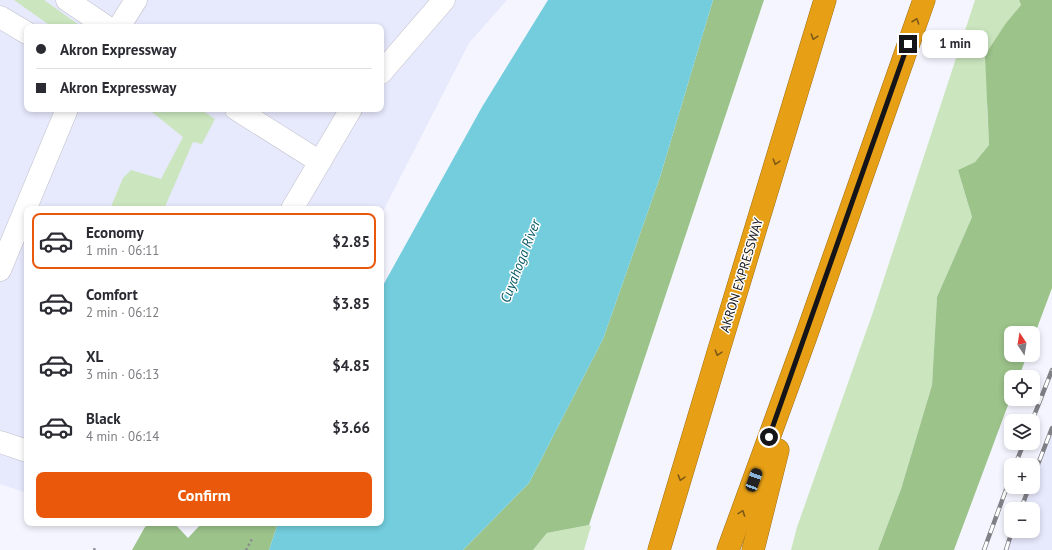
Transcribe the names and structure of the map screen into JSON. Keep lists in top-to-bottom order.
{
  "streets": {
    "highway": ["AKRON EXPRESSWAY"]
  },
  "water": ["Cuyahoga River"],
  "north": "top",
  "page": {
    "banner": ["Akron Expressway", "Akron Expressway"],
    "bubble": "1 min",
    "list": [
      {
        "name": "Economy",
        "note": "1 min · 06:11",
        "value": "$2.85"
      },
      {
        "name": "Comfort",
        "note": "2 min · 06:12",
        "value": "$3.85"
      },
      {
        "name": "XL",
        "note": "3 min · 06:13",
        "value": "$4.85"
      },
      {
        "name": "Black",
        "note": "4 min · 06:14",
        "value": "$3.66"
      }
    ],
    "map_buttons": ["+", "−"],
    "buttons": "Confirm"
  }
}
